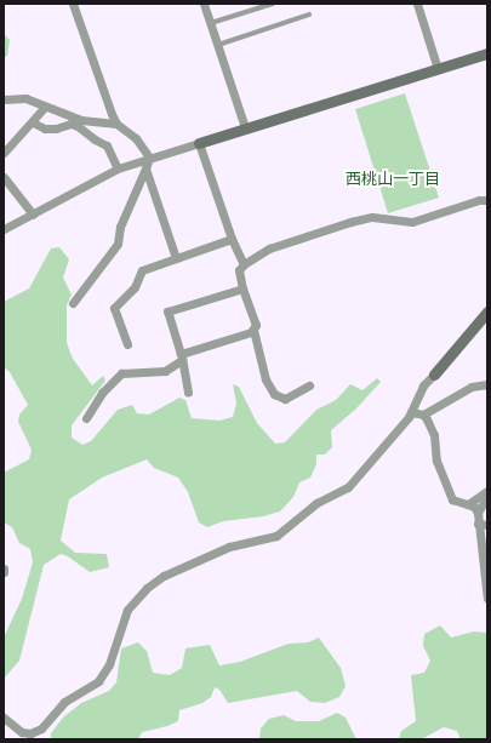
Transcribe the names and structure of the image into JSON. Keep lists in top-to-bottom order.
{
  "districts": ["西桃山一丁目"]
}
